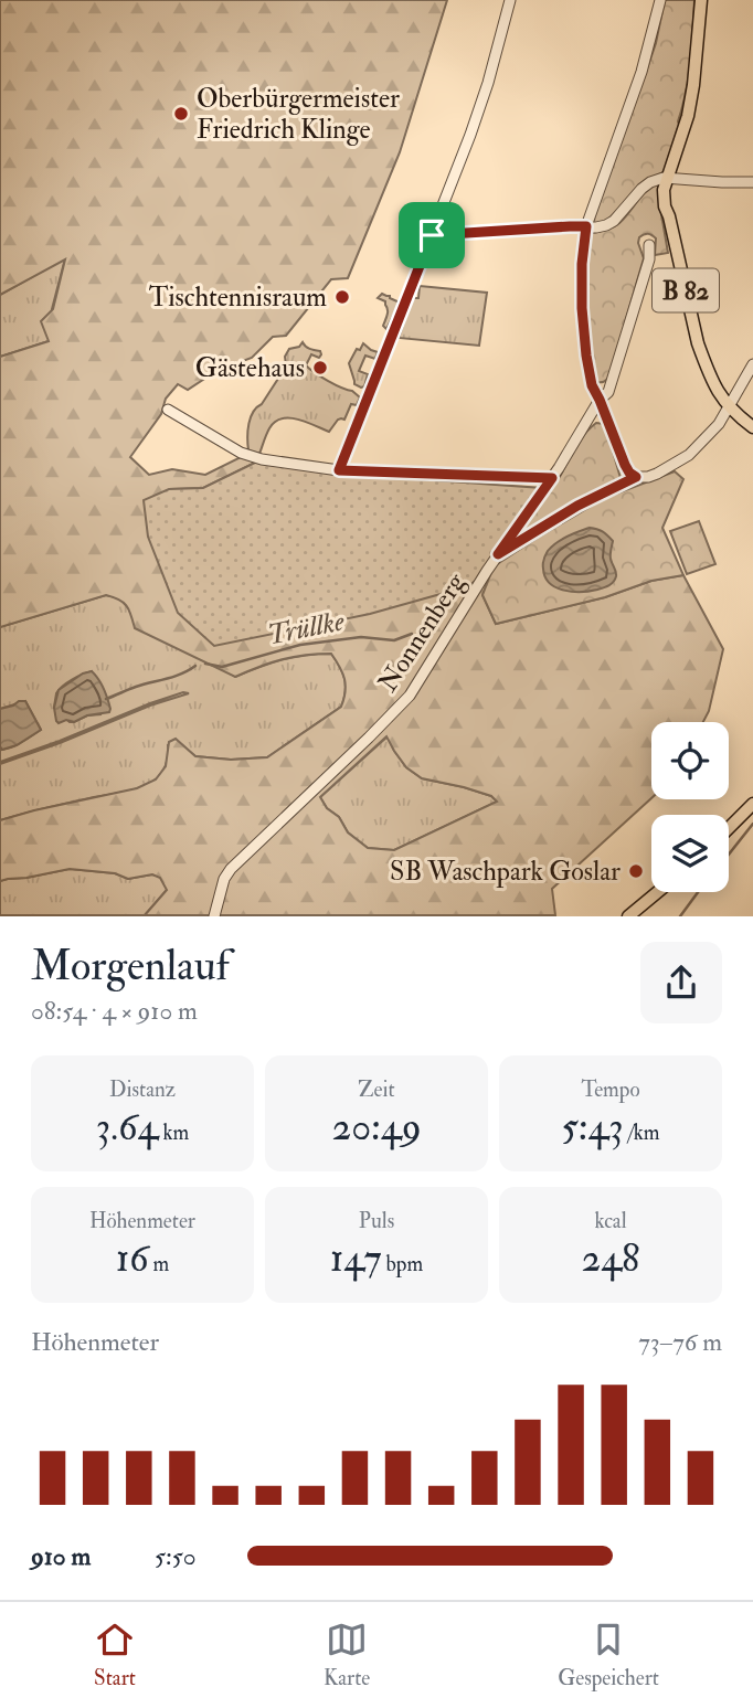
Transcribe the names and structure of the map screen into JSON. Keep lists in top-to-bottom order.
{
  "streets": {
    "main road": ["B 82"],
    "street": ["Nonnenberg"]
  },
  "crossings": [
    ["B 82", "Nonnenberg"]
  ],
  "water": ["Trüllke"],
  "places": [
    "Oberbürgermeister Friedrich Klinge",
    "Tischtennisraum",
    "Gästehaus",
    "SB Waschpark Goslar"
  ],
  "page": {
    "heading": ["Morgenlauf", "08:54 · 4 × 910 m"],
    "stats": [
      ["Distanz", "3.64 km"],
      ["Zeit", "20:49"],
      ["Tempo", "5:43 /km"],
      ["Höhenmeter", "16 m"],
      ["Puls", "147 bpm"],
      ["kcal", "248"]
    ],
    "chart": ["Höhenmeter", "73–76 m"],
    "list": [
      {
        "name": "910 m",
        "note": "5:50"
      }
    ],
    "tabs": ["Start", "Karte", "Gespeichert"]
  }
}
